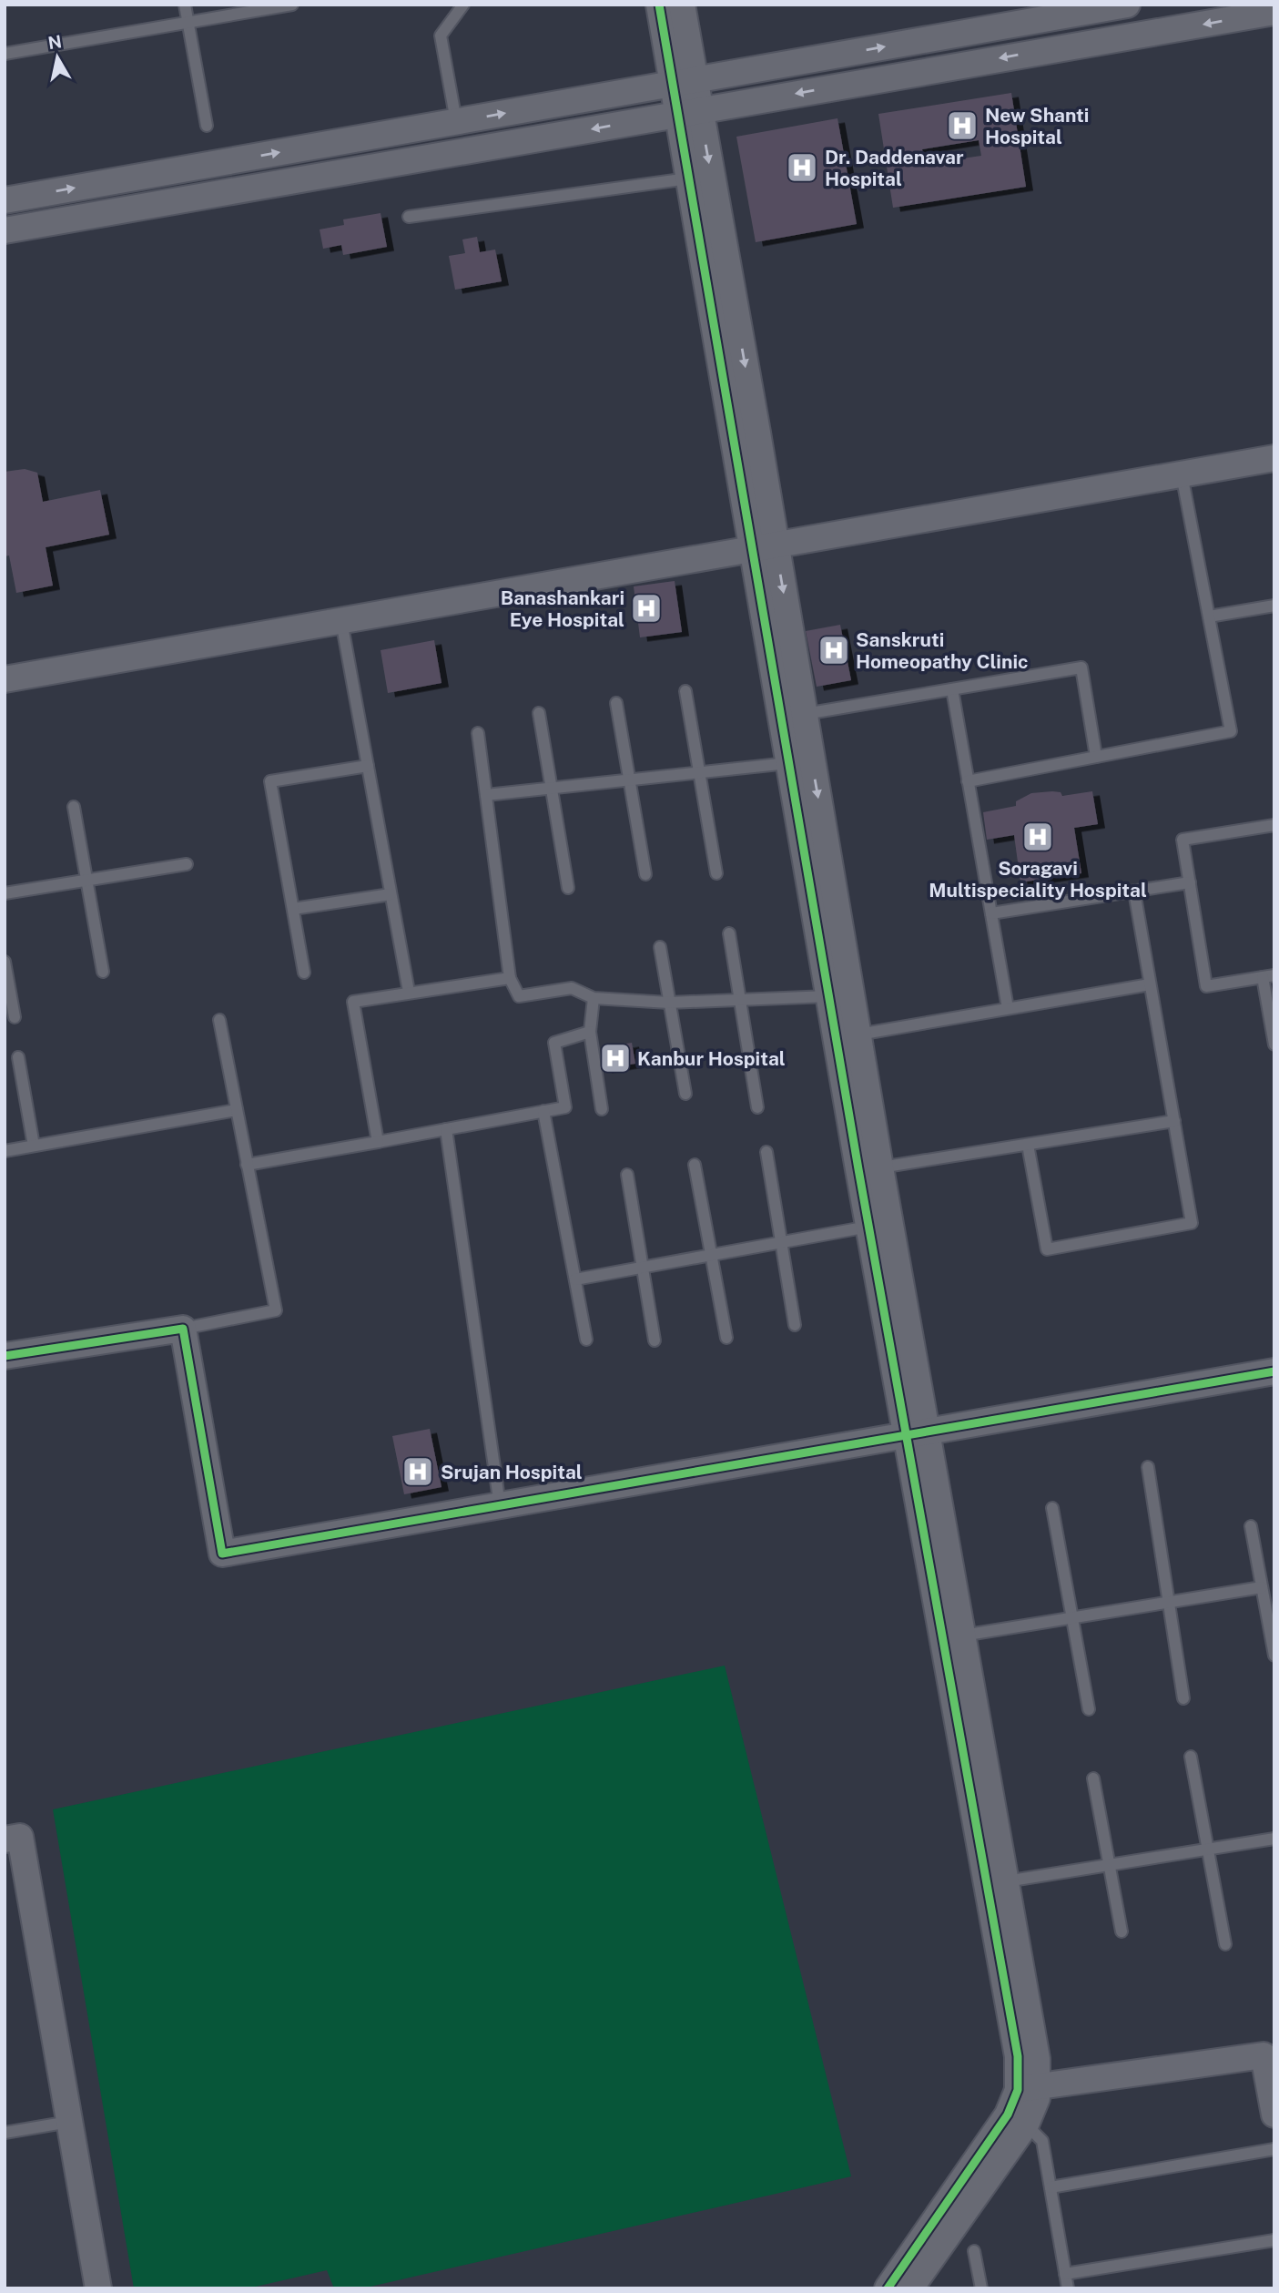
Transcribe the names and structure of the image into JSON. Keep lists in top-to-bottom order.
{
  "places": {
    "hospital": [
      "New Shanti Hospital",
      "Dr. Daddenavar Hospital",
      "Banashankari Eye Hospital",
      "Sanskruti Homeopathy Clinic",
      "Soragavi Multispeciality Hospital",
      "Kanbur Hospital",
      "Srujan Hospital"
    ]
  },
  "north": "top"
}
